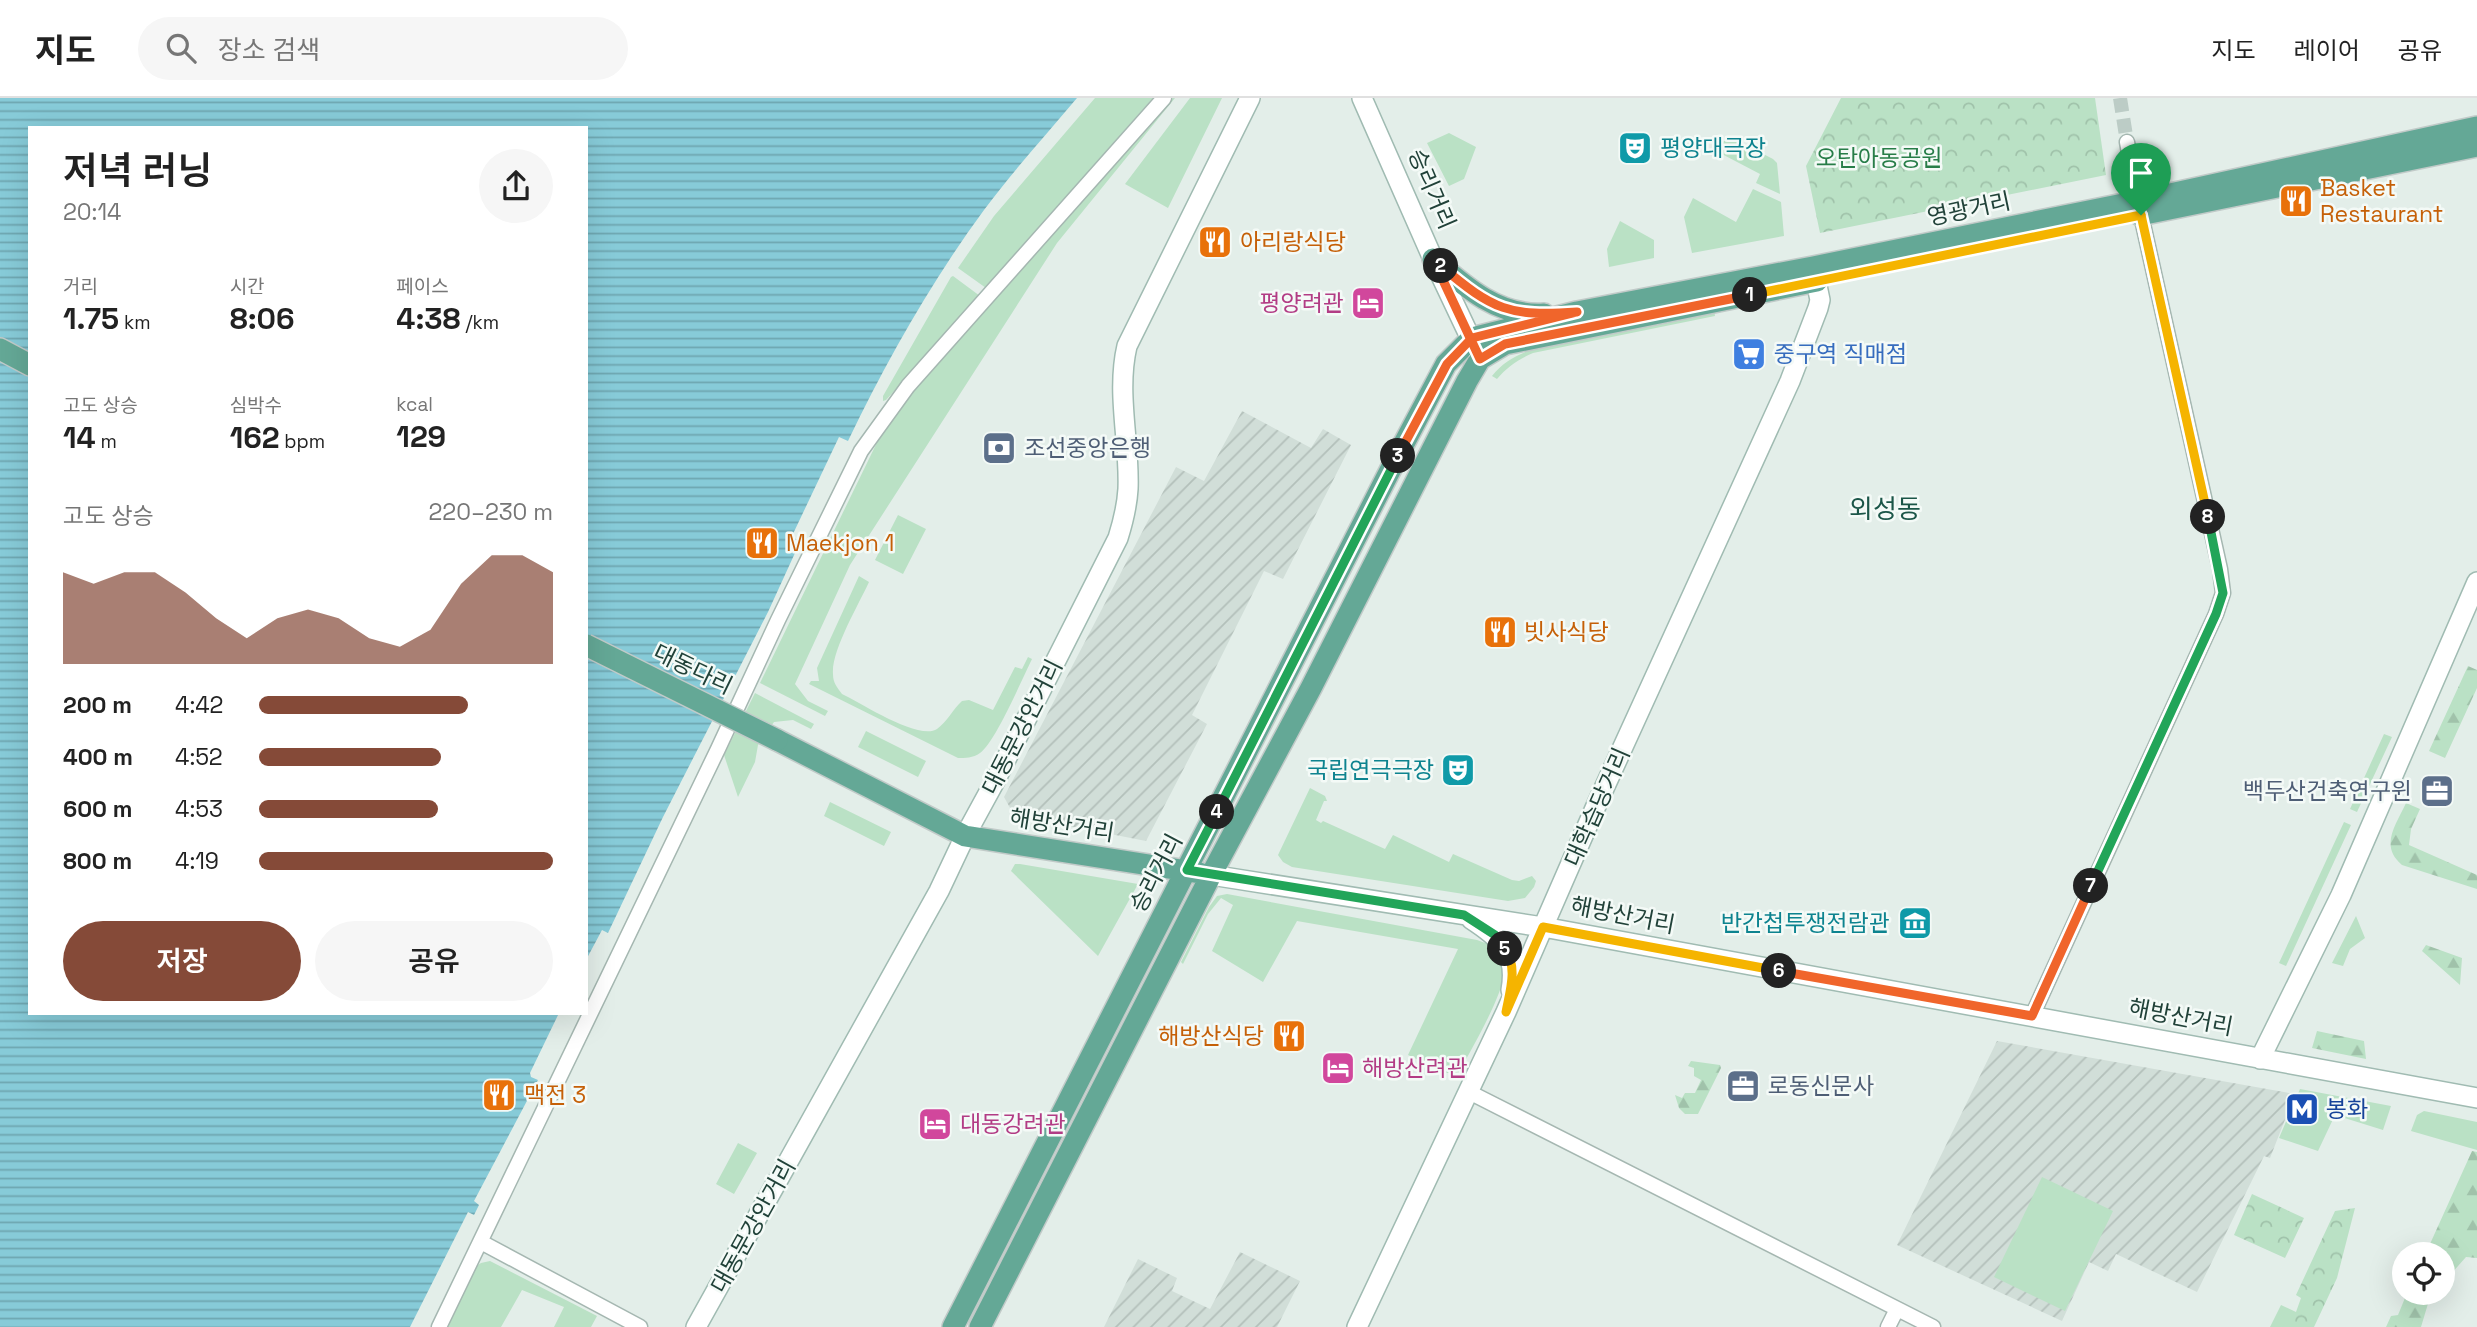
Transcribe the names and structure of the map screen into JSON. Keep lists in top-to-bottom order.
{
  "streets": {
    "main road": [
      "승리거리",
      "영광거리",
      "대동다리",
      "대동문강안거리",
      "대학습당거리",
      "해방산거리"
    ]
  },
  "crossings": [
    ["승리거리", "영광거리"],
    ["승리거리", "해방산거리"],
    ["영광거리", "대학습당거리"],
    ["대동다리", "해방산거리"],
    ["대동문강안거리", "해방산거리"],
    ["대학습당거리", "해방산거리"]
  ],
  "districts": ["외성동"],
  "parks": ["오탄아동공원"],
  "places": {
    "theatre": ["평양대극장", "국립연극극장"],
    "restaurant": [
      "Basket Restaurant",
      "아리랑식당",
      "Maekjon 1",
      "빗사식당",
      "해방산식당",
      "맥전 3"
    ],
    "hotel": ["평양려관", "해방산려관", "대동강려관"],
    "supermarket": ["중구역 직매점"],
    "bank": ["조선중앙은행"],
    "office": ["백두산건축연구윈", "로동신문사"],
    "museum": ["반간첩투쟁전람관"],
    "metro station": ["봉화"]
  },
  "page": {
    "header": "지도",
    "search": "장소 검색",
    "nav": ["지도", "레이어", "공유"],
    "heading": ["저녁 러닝", "20:14"],
    "stats": [
      ["거리", "1.75 km"],
      ["시간", "8:06"],
      ["페이스", "4:38 /km"],
      ["고도 상승", "14 m"],
      ["심박수", "162 bpm"],
      ["kcal", "129"]
    ],
    "pins": [
      "2",
      "1",
      "3",
      "8",
      "4",
      "7",
      "5",
      "6"
    ],
    "chart": ["고도 상승", "220–230 m"],
    "list": [
      {
        "name": "200 m",
        "note": "4:42"
      },
      {
        "name": "400 m",
        "note": "4:52"
      },
      {
        "name": "600 m",
        "note": "4:53"
      },
      {
        "name": "800 m",
        "note": "4:19"
      }
    ],
    "buttons": ["저장", "공유"]
  }
}
